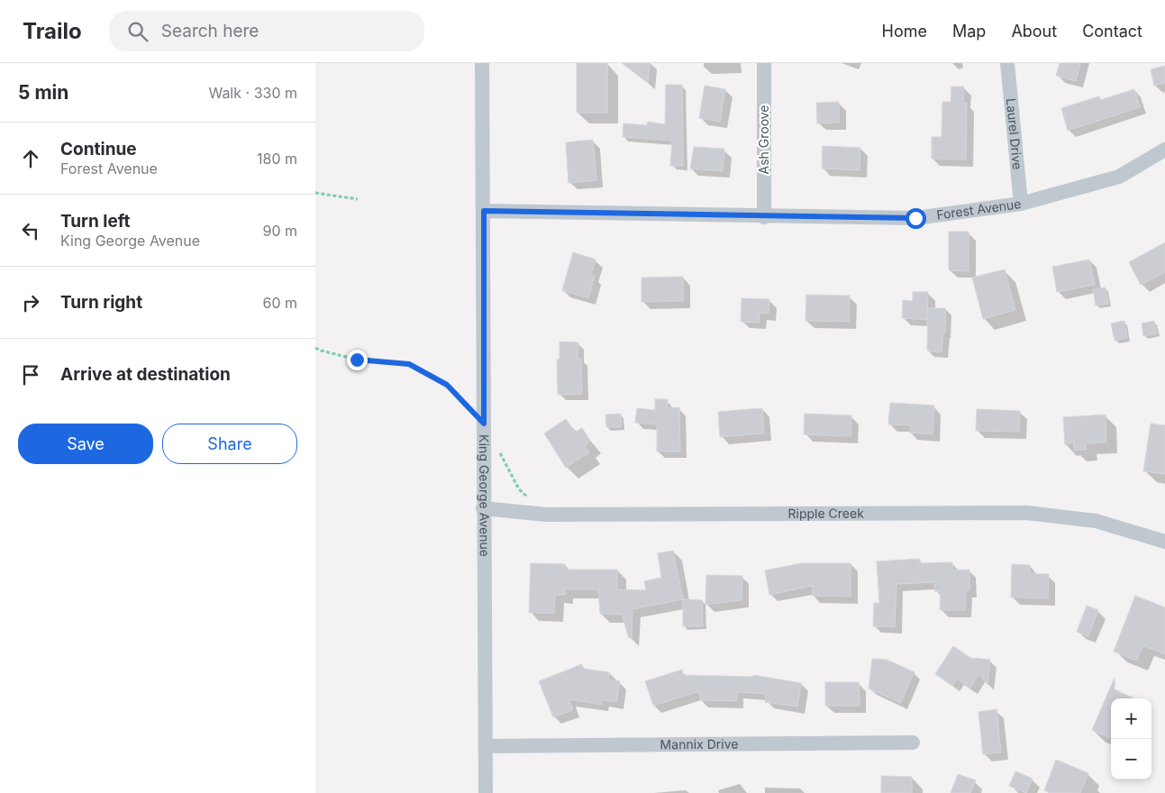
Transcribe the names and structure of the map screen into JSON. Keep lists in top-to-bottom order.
{
  "streets": {
    "street": [
      "Laurel Drive",
      "Ash Groove",
      "Forest Avenue",
      "King George Avenue",
      "Ripple Creek",
      "Mannix Drive"
    ]
  },
  "crossings": [
    ["Laurel Drive", "Forest Avenue"],
    ["Ash Groove", "Forest Avenue"],
    ["Forest Avenue", "King George Avenue"],
    ["King George Avenue", "Ripple Creek"],
    ["King George Avenue", "Mannix Drive"]
  ],
  "page": {
    "header": "Trailo",
    "search": "Search here",
    "nav": [
      "Home",
      "Map",
      "About",
      "Contact"
    ],
    "heading": ["5 min", "Walk · 330 m"],
    "list": [
      ["Continue", "Forest Avenue", "180 m"],
      ["Turn left", "King George Avenue", "90 m"],
      ["Turn right", "60 m"],
      "Arrive at destination"
    ],
    "buttons": ["Save", "Share"],
    "map_buttons": ["+", "−"]
  }
}
